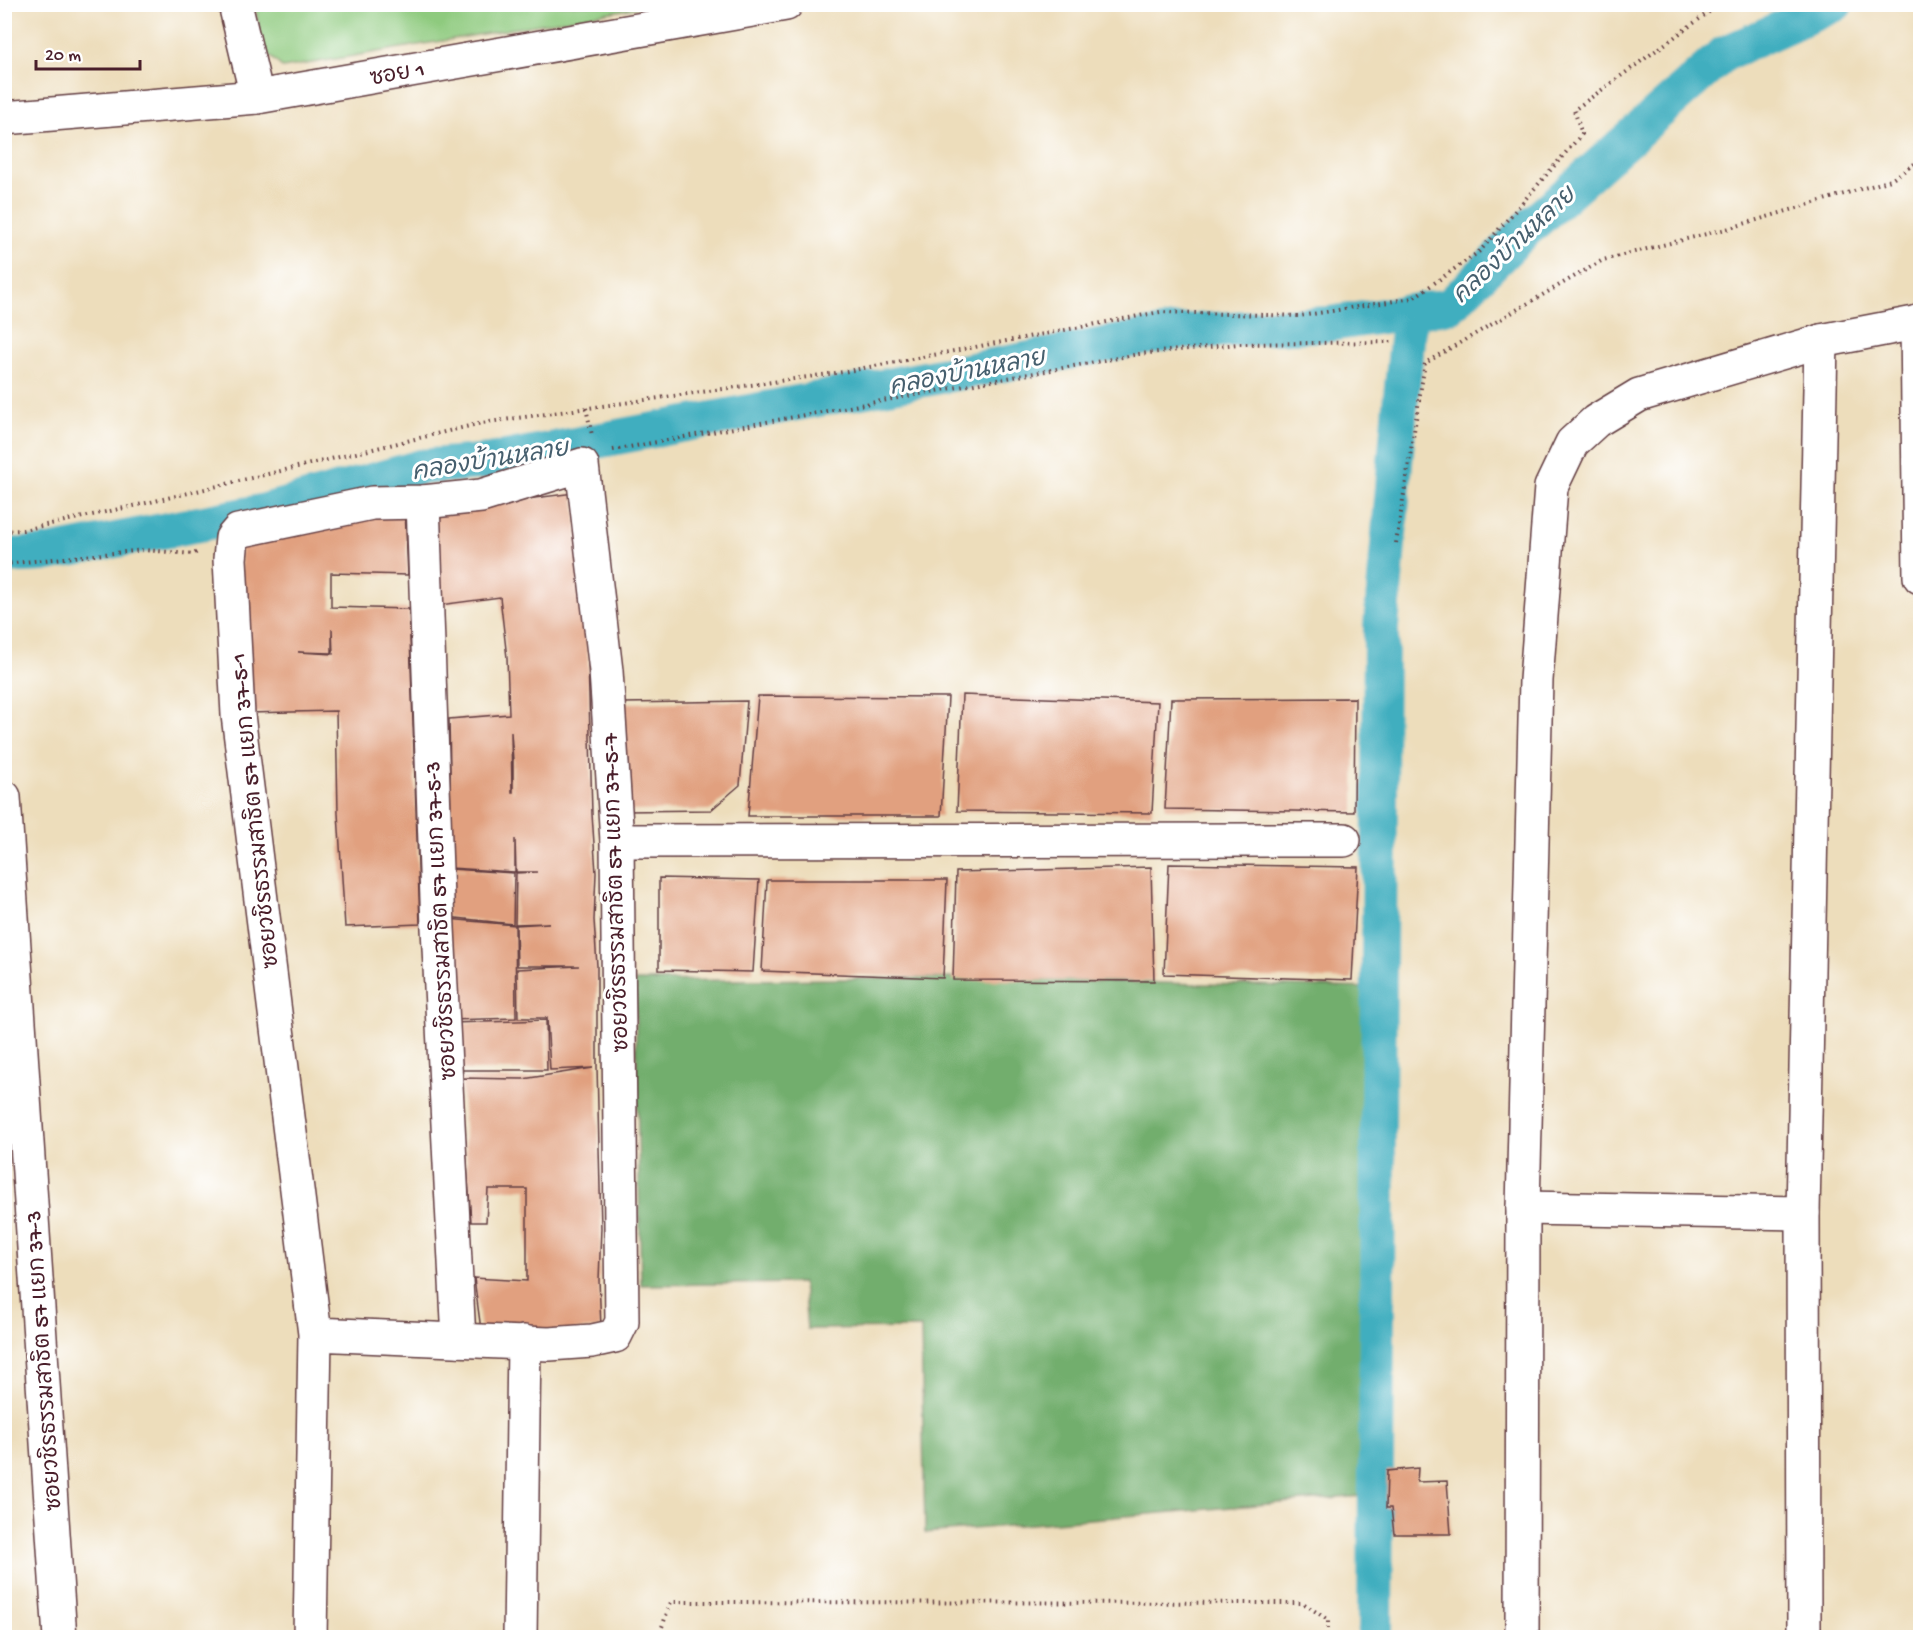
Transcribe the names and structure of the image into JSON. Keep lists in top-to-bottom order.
{
  "streets": {
    "street": [
      "ซอย 1",
      "ซอยวชิรธรรมสาธิต 57 แยก 37-5-1",
      "ซอยวชิรธรรมสาธิต 57 แยก 37-5-7",
      "ซอยวชิรธรรมสาธิต 57 แยก 37-5-3",
      "ซอยวชิรธรรมสาธิต 57 แยก 37-3"
    ]
  },
  "crossings": [
    ["ซอยวชิรธรรมสาธิต 57 แยก 37-5-1", "ซอยวชิรธรรมสาธิต 57 แยก 37-5-7"],
    ["ซอยวชิรธรรมสาธิต 57 แยก 37-5-1", "ซอยวชิรธรรมสาธิต 57 แยก 37-5-3"]
  ],
  "water": ["คลองบ้านหลาย"],
  "scale_bar": "20 m"
}
